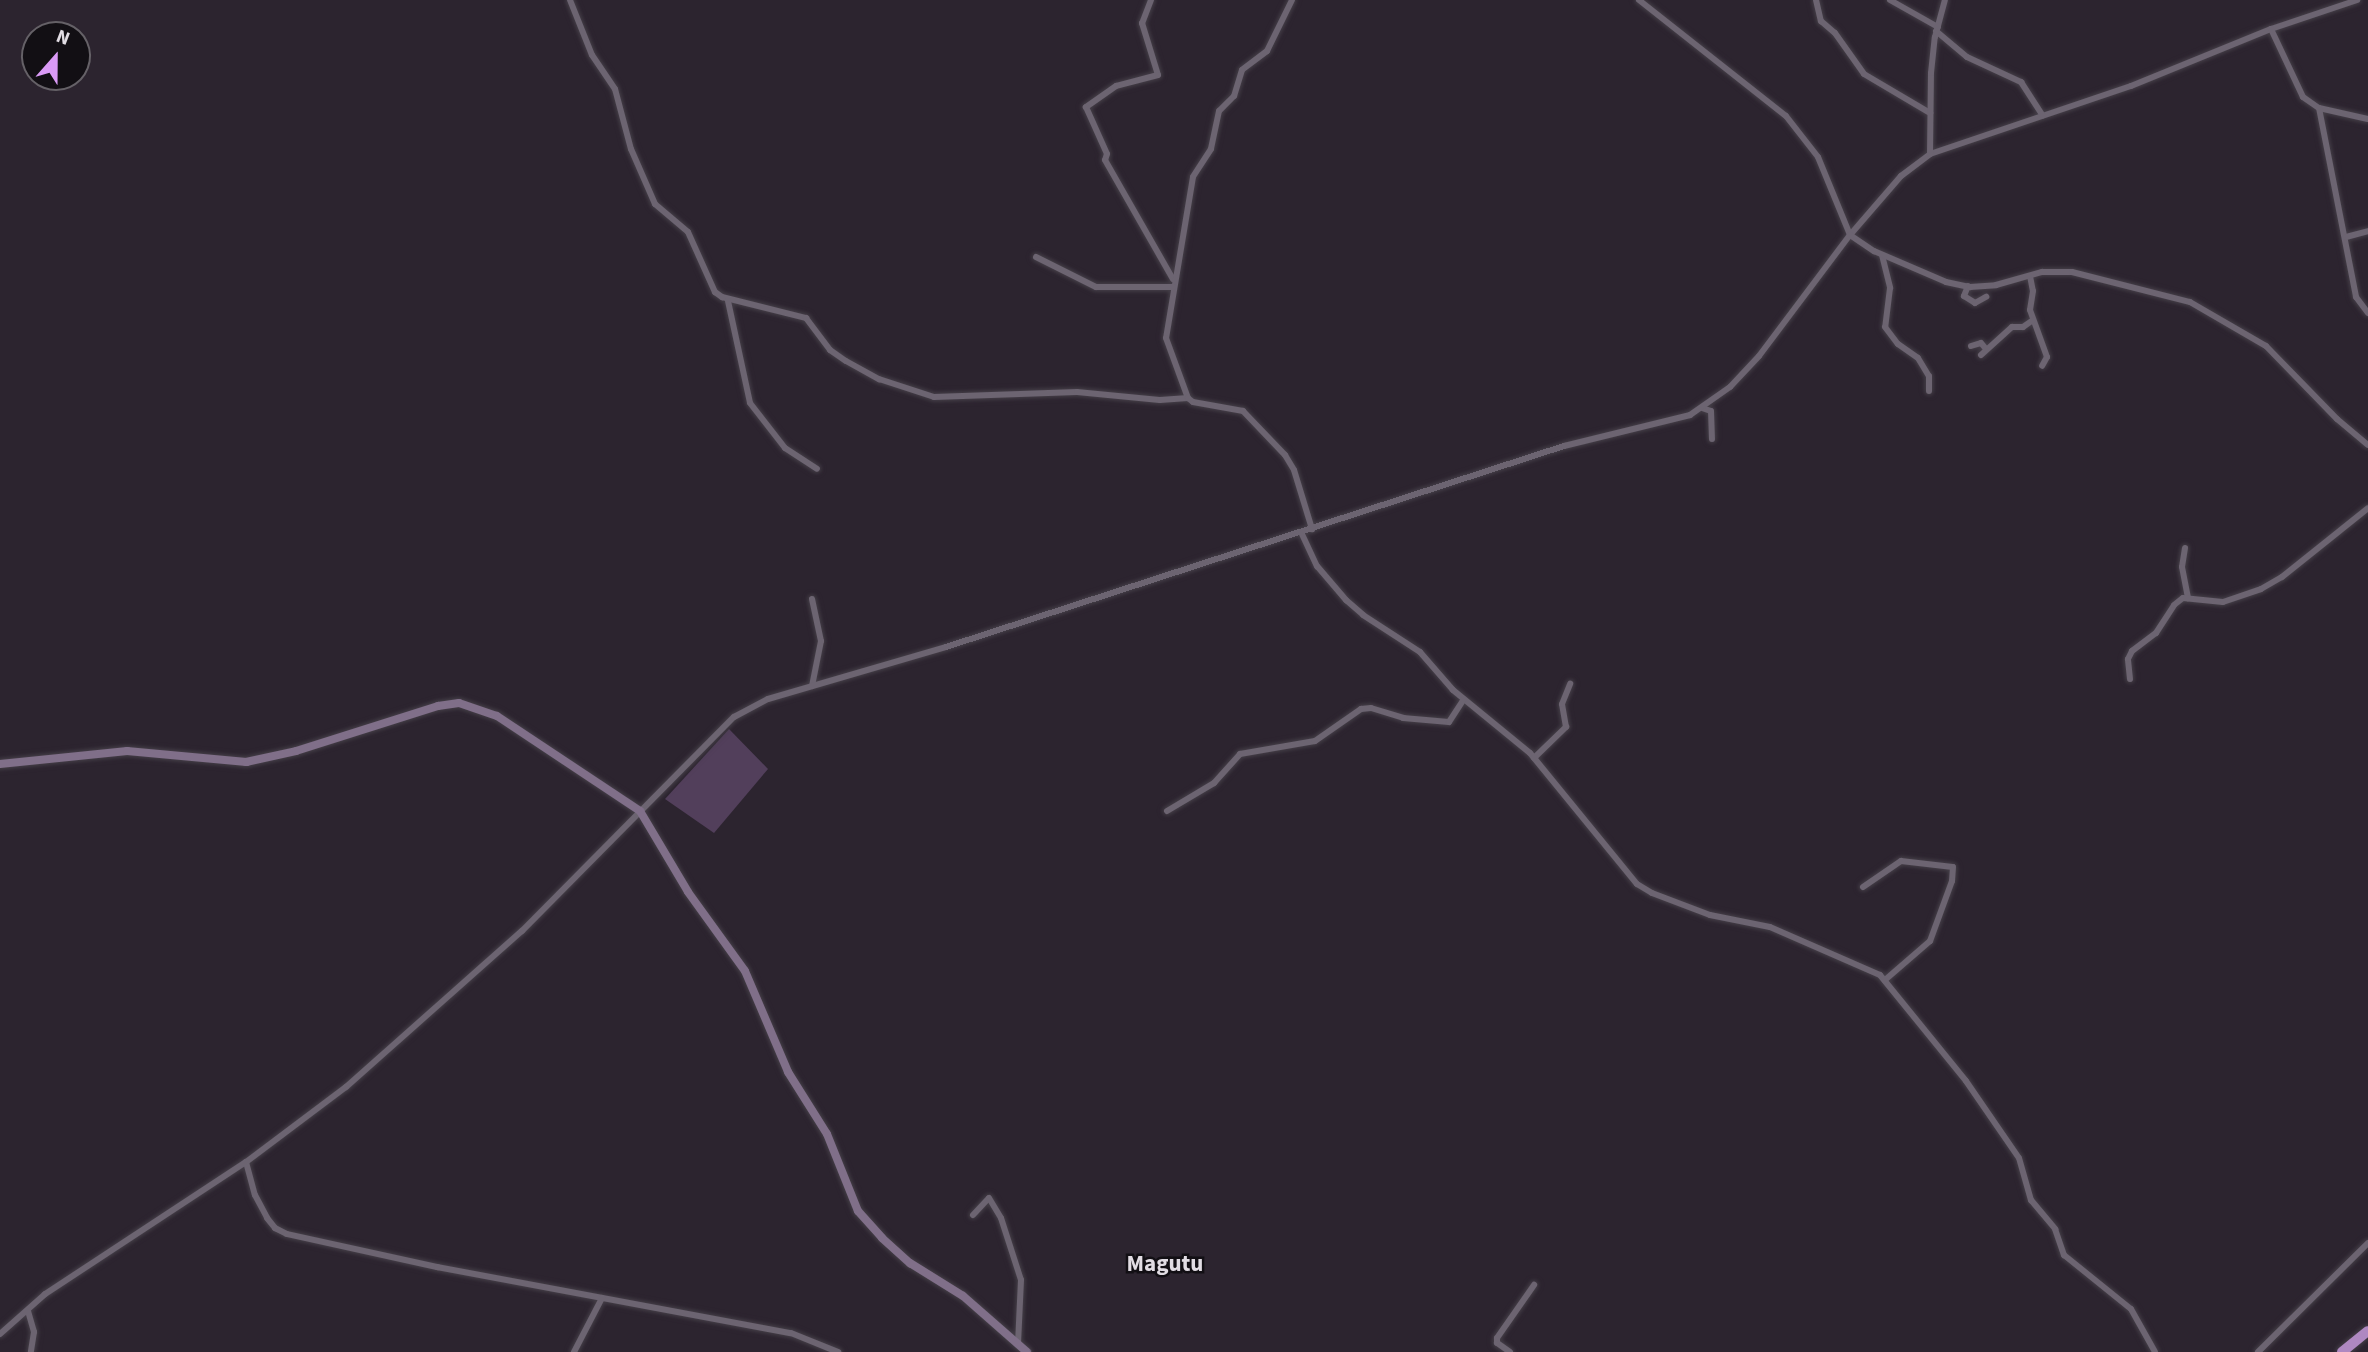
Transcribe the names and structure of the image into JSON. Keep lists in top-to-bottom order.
{
  "districts": ["Magutu"],
  "north": "top"
}
